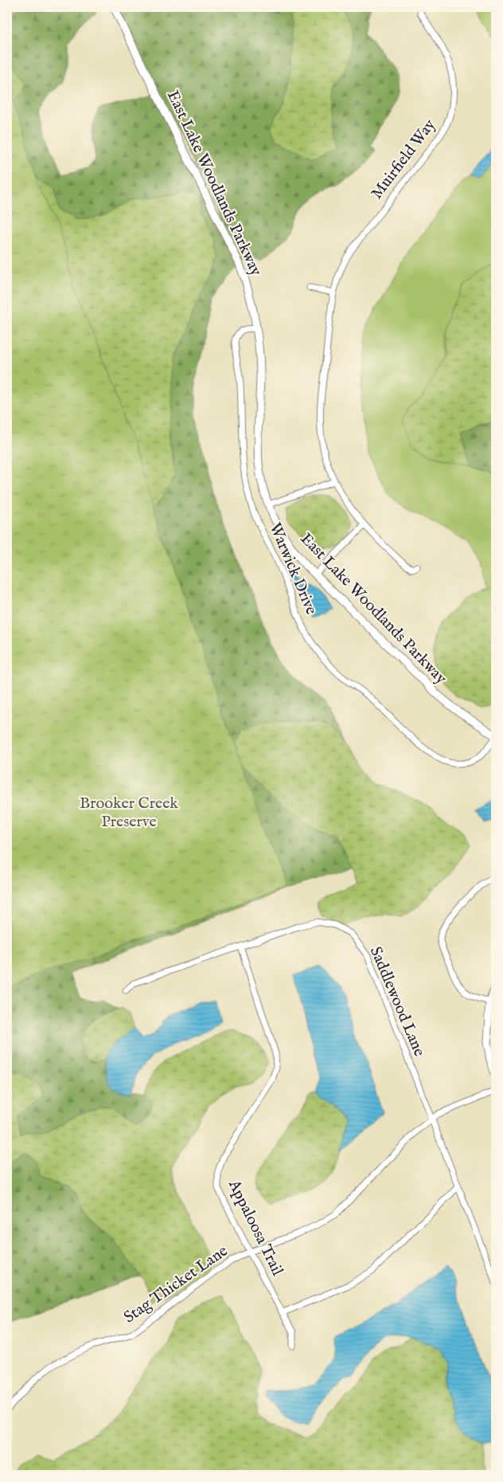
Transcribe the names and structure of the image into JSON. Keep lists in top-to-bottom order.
{
  "streets": {
    "street": [
      "Muirfield Way",
      "East Lake Woodlands Parkway",
      "Warwick Drive",
      "Saddlewood Lane",
      "Appaloosa Trail",
      "Stag Thicket Lane"
    ]
  },
  "crossings": [
    ["East Lake Woodlands Parkway", "Warwick Drive"],
    ["Saddlewood Lane", "Appaloosa Trail"],
    ["Saddlewood Lane", "Stag Thicket Lane"],
    ["Appaloosa Trail", "Stag Thicket Lane"]
  ],
  "parks": ["Brooker Creek Preserve"]
}
